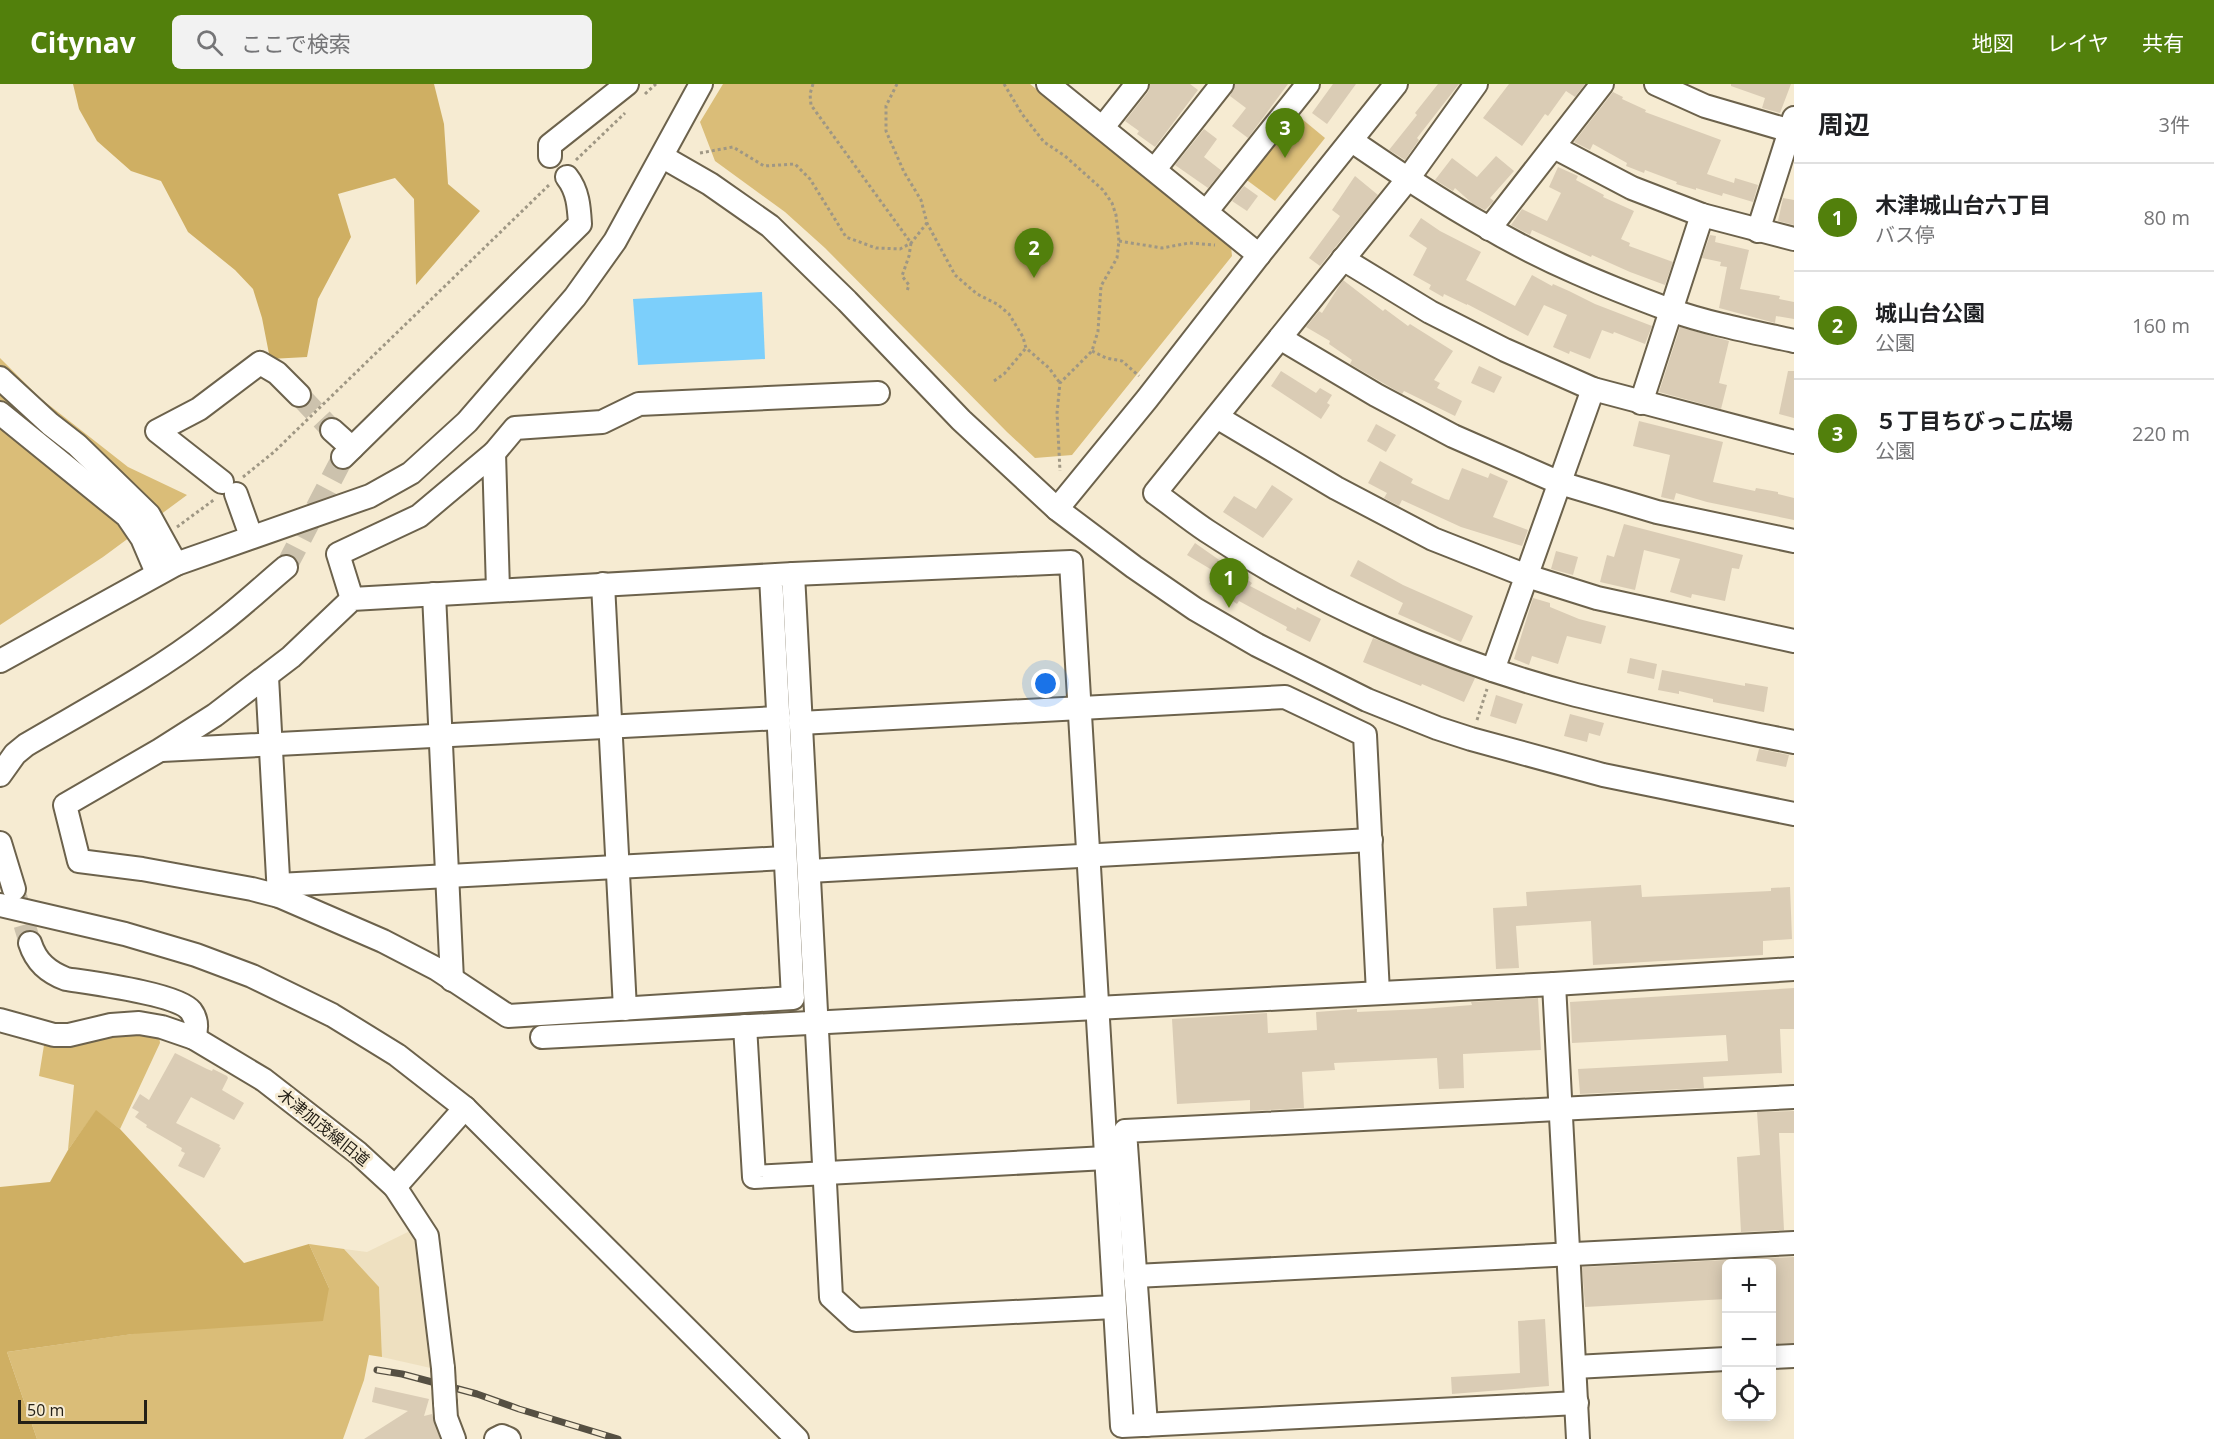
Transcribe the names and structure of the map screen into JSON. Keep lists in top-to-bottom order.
{
  "streets": {
    "street": ["木津加茂線旧道"]
  },
  "scale_bar": "50 m",
  "page": {
    "header": "Citynav",
    "search": "ここで検索",
    "nav": ["地図", "レイヤ", "共有"],
    "heading": ["周辺", "3件"],
    "pins": ["3", "2", "1"],
    "list": [
      {
        "mark": "1",
        "name": "木津城山台六丁目",
        "note": "バス停",
        "value": "80 m"
      },
      {
        "mark": "2",
        "name": "城山台公園",
        "note": "公園",
        "value": "160 m"
      },
      {
        "mark": "3",
        "name": "５丁目ちびっこ広場",
        "note": "公園",
        "value": "220 m"
      }
    ],
    "map_buttons": ["+", "−"],
    "scale": "50 m"
  }
}
